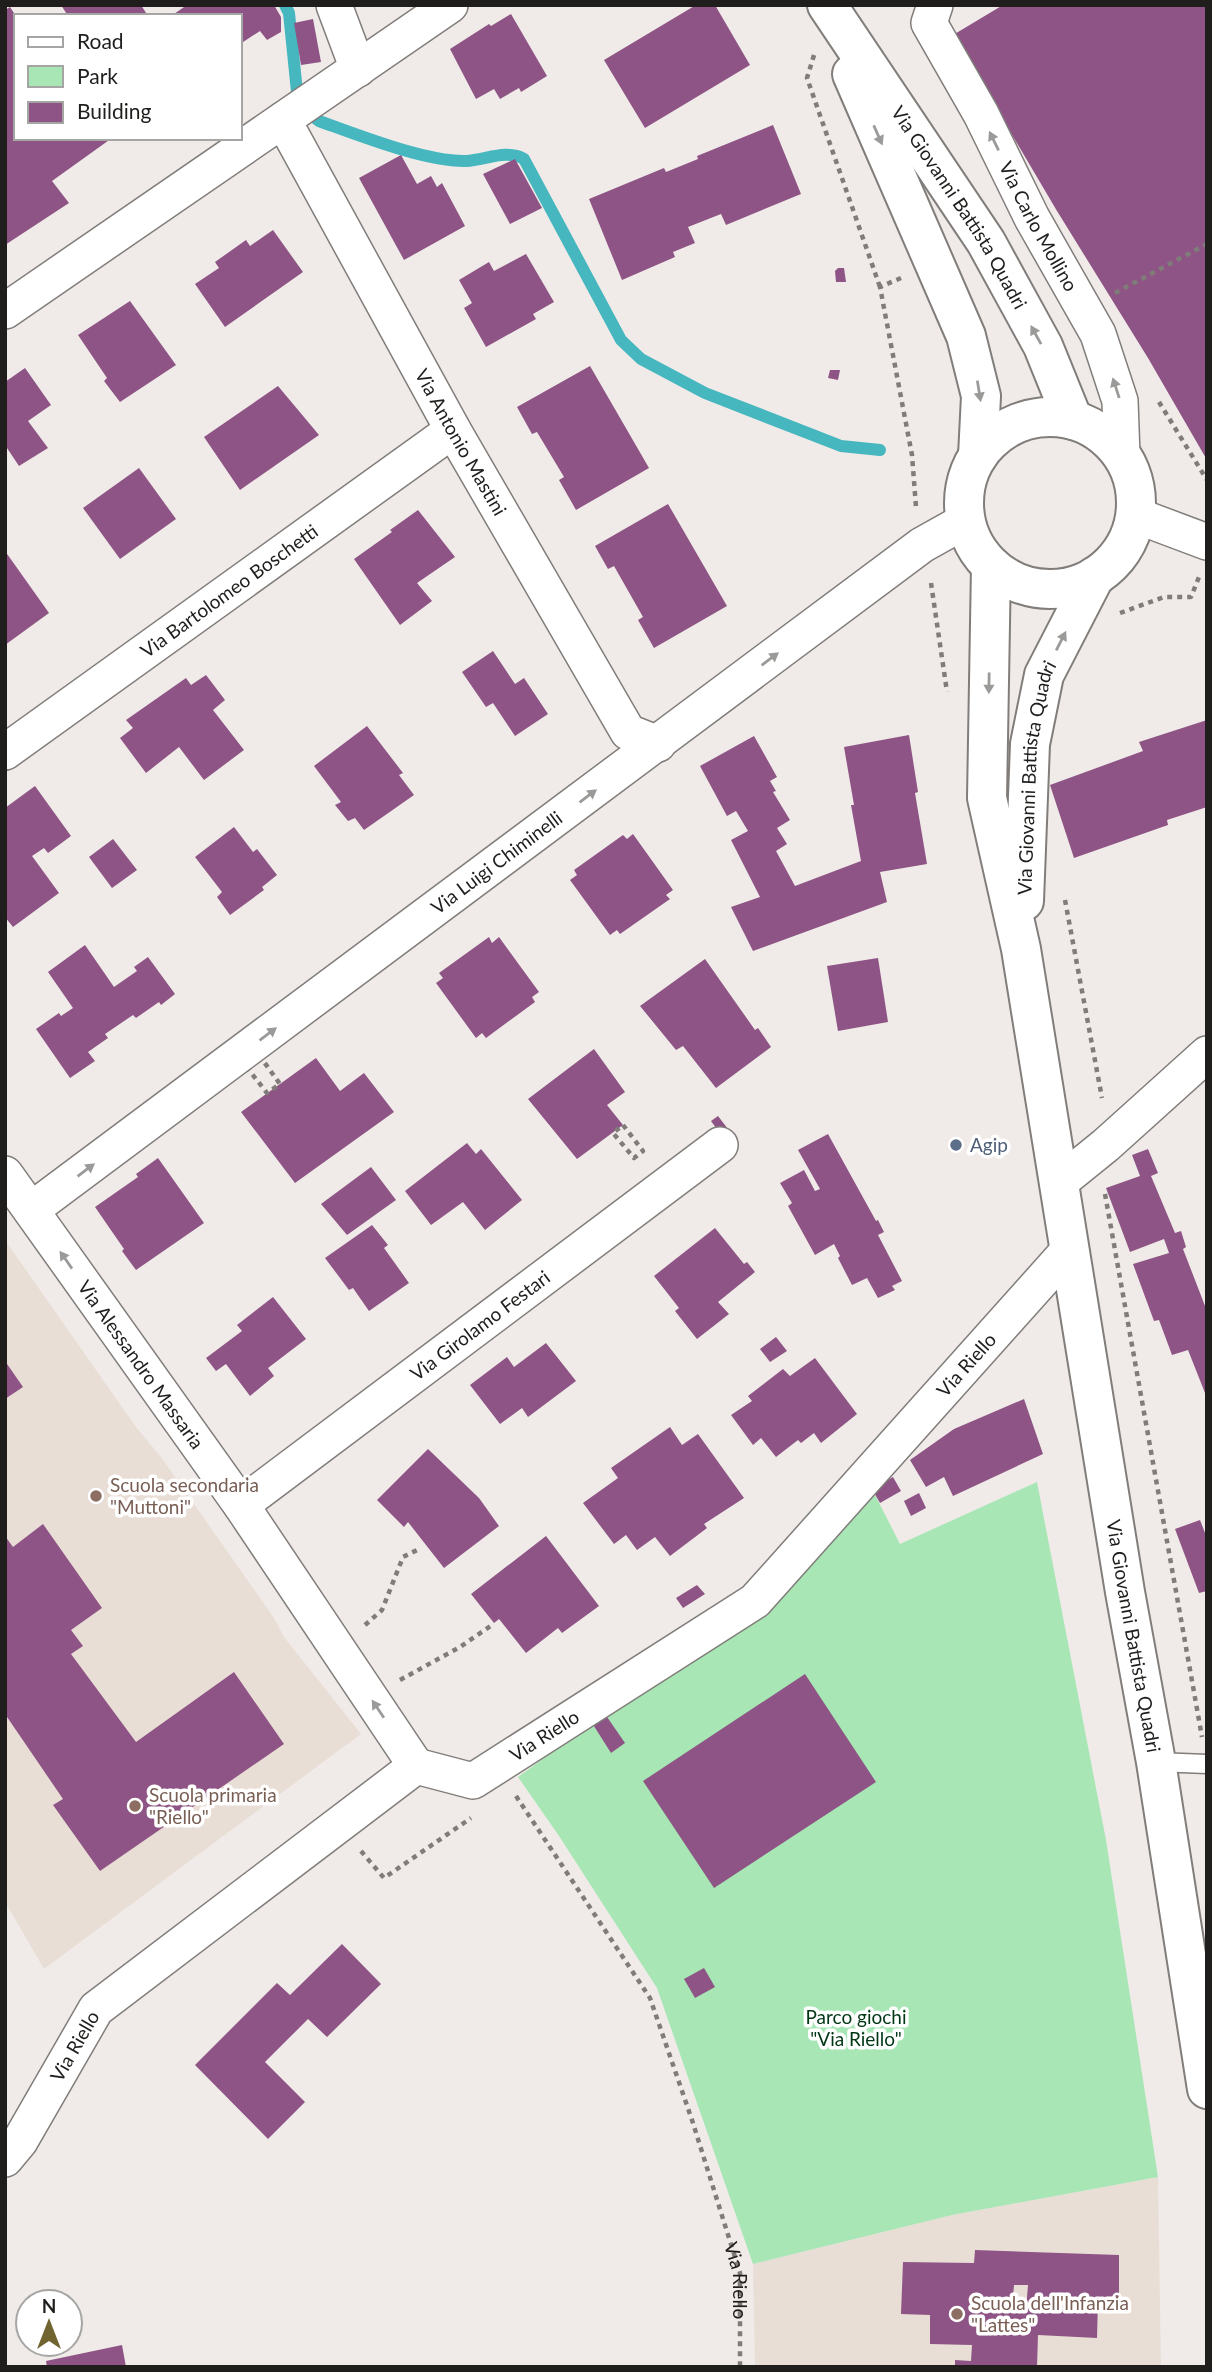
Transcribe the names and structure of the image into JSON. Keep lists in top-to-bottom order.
{
  "streets": {
    "main road": ["Via Giovanni Battista Quadri"],
    "street": [
      "Via Carlo Mollino",
      "Via Antonio Mastini",
      "Via Bartolomeo Boschetti",
      "Via Luigi Chiminelli",
      "Via Girolamo Festari",
      "Via Alessandro Massaria",
      "Via Riello"
    ]
  },
  "crossings": [
    ["Via Giovanni Battista Quadri", "Via Carlo Mollino"],
    ["Via Giovanni Battista Quadri", "Via Luigi Chiminelli"],
    ["Via Giovanni Battista Quadri", "Via Riello"],
    ["Via Carlo Mollino", "Via Luigi Chiminelli"],
    ["Via Antonio Mastini", "Via Bartolomeo Boschetti"],
    ["Via Antonio Mastini", "Via Luigi Chiminelli"],
    ["Via Luigi Chiminelli", "Via Alessandro Massaria"],
    ["Via Girolamo Festari", "Via Alessandro Massaria"],
    ["Via Alessandro Massaria", "Via Riello"]
  ],
  "one_way": ["Via Carlo Mollino", "Via Luigi Chiminelli", "Via Alessandro Massaria"],
  "parks": ["Parco giochi \"Via Riello\""],
  "places": [
    "Agip",
    "Scuola secondaria \"Muttoni\"",
    "Scuola primaria \"Riello\"",
    "Scuola dell'Infanzia \"Lattes\""
  ],
  "legend": ["Road", "Park", "Building"],
  "north": "top"
}
